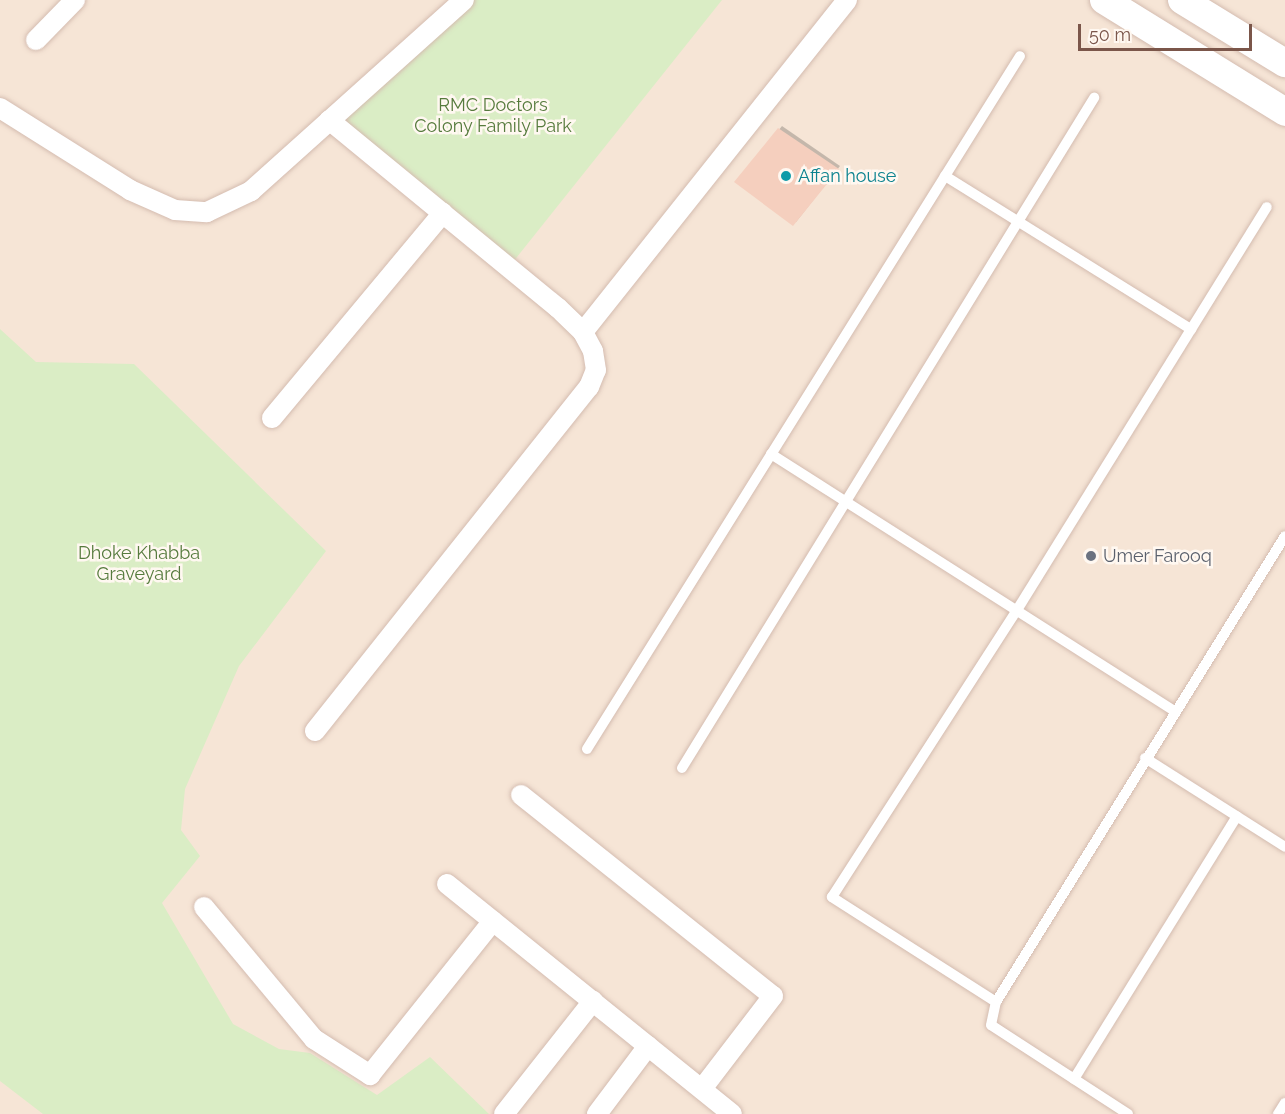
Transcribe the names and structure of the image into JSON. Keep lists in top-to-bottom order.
{
  "parks": ["RMC Doctors Colony Family Park", "Dhoke Khabba Graveyard"],
  "places": ["Affan house", "Umer Farooq"],
  "scale_bar": "50 m"
}
